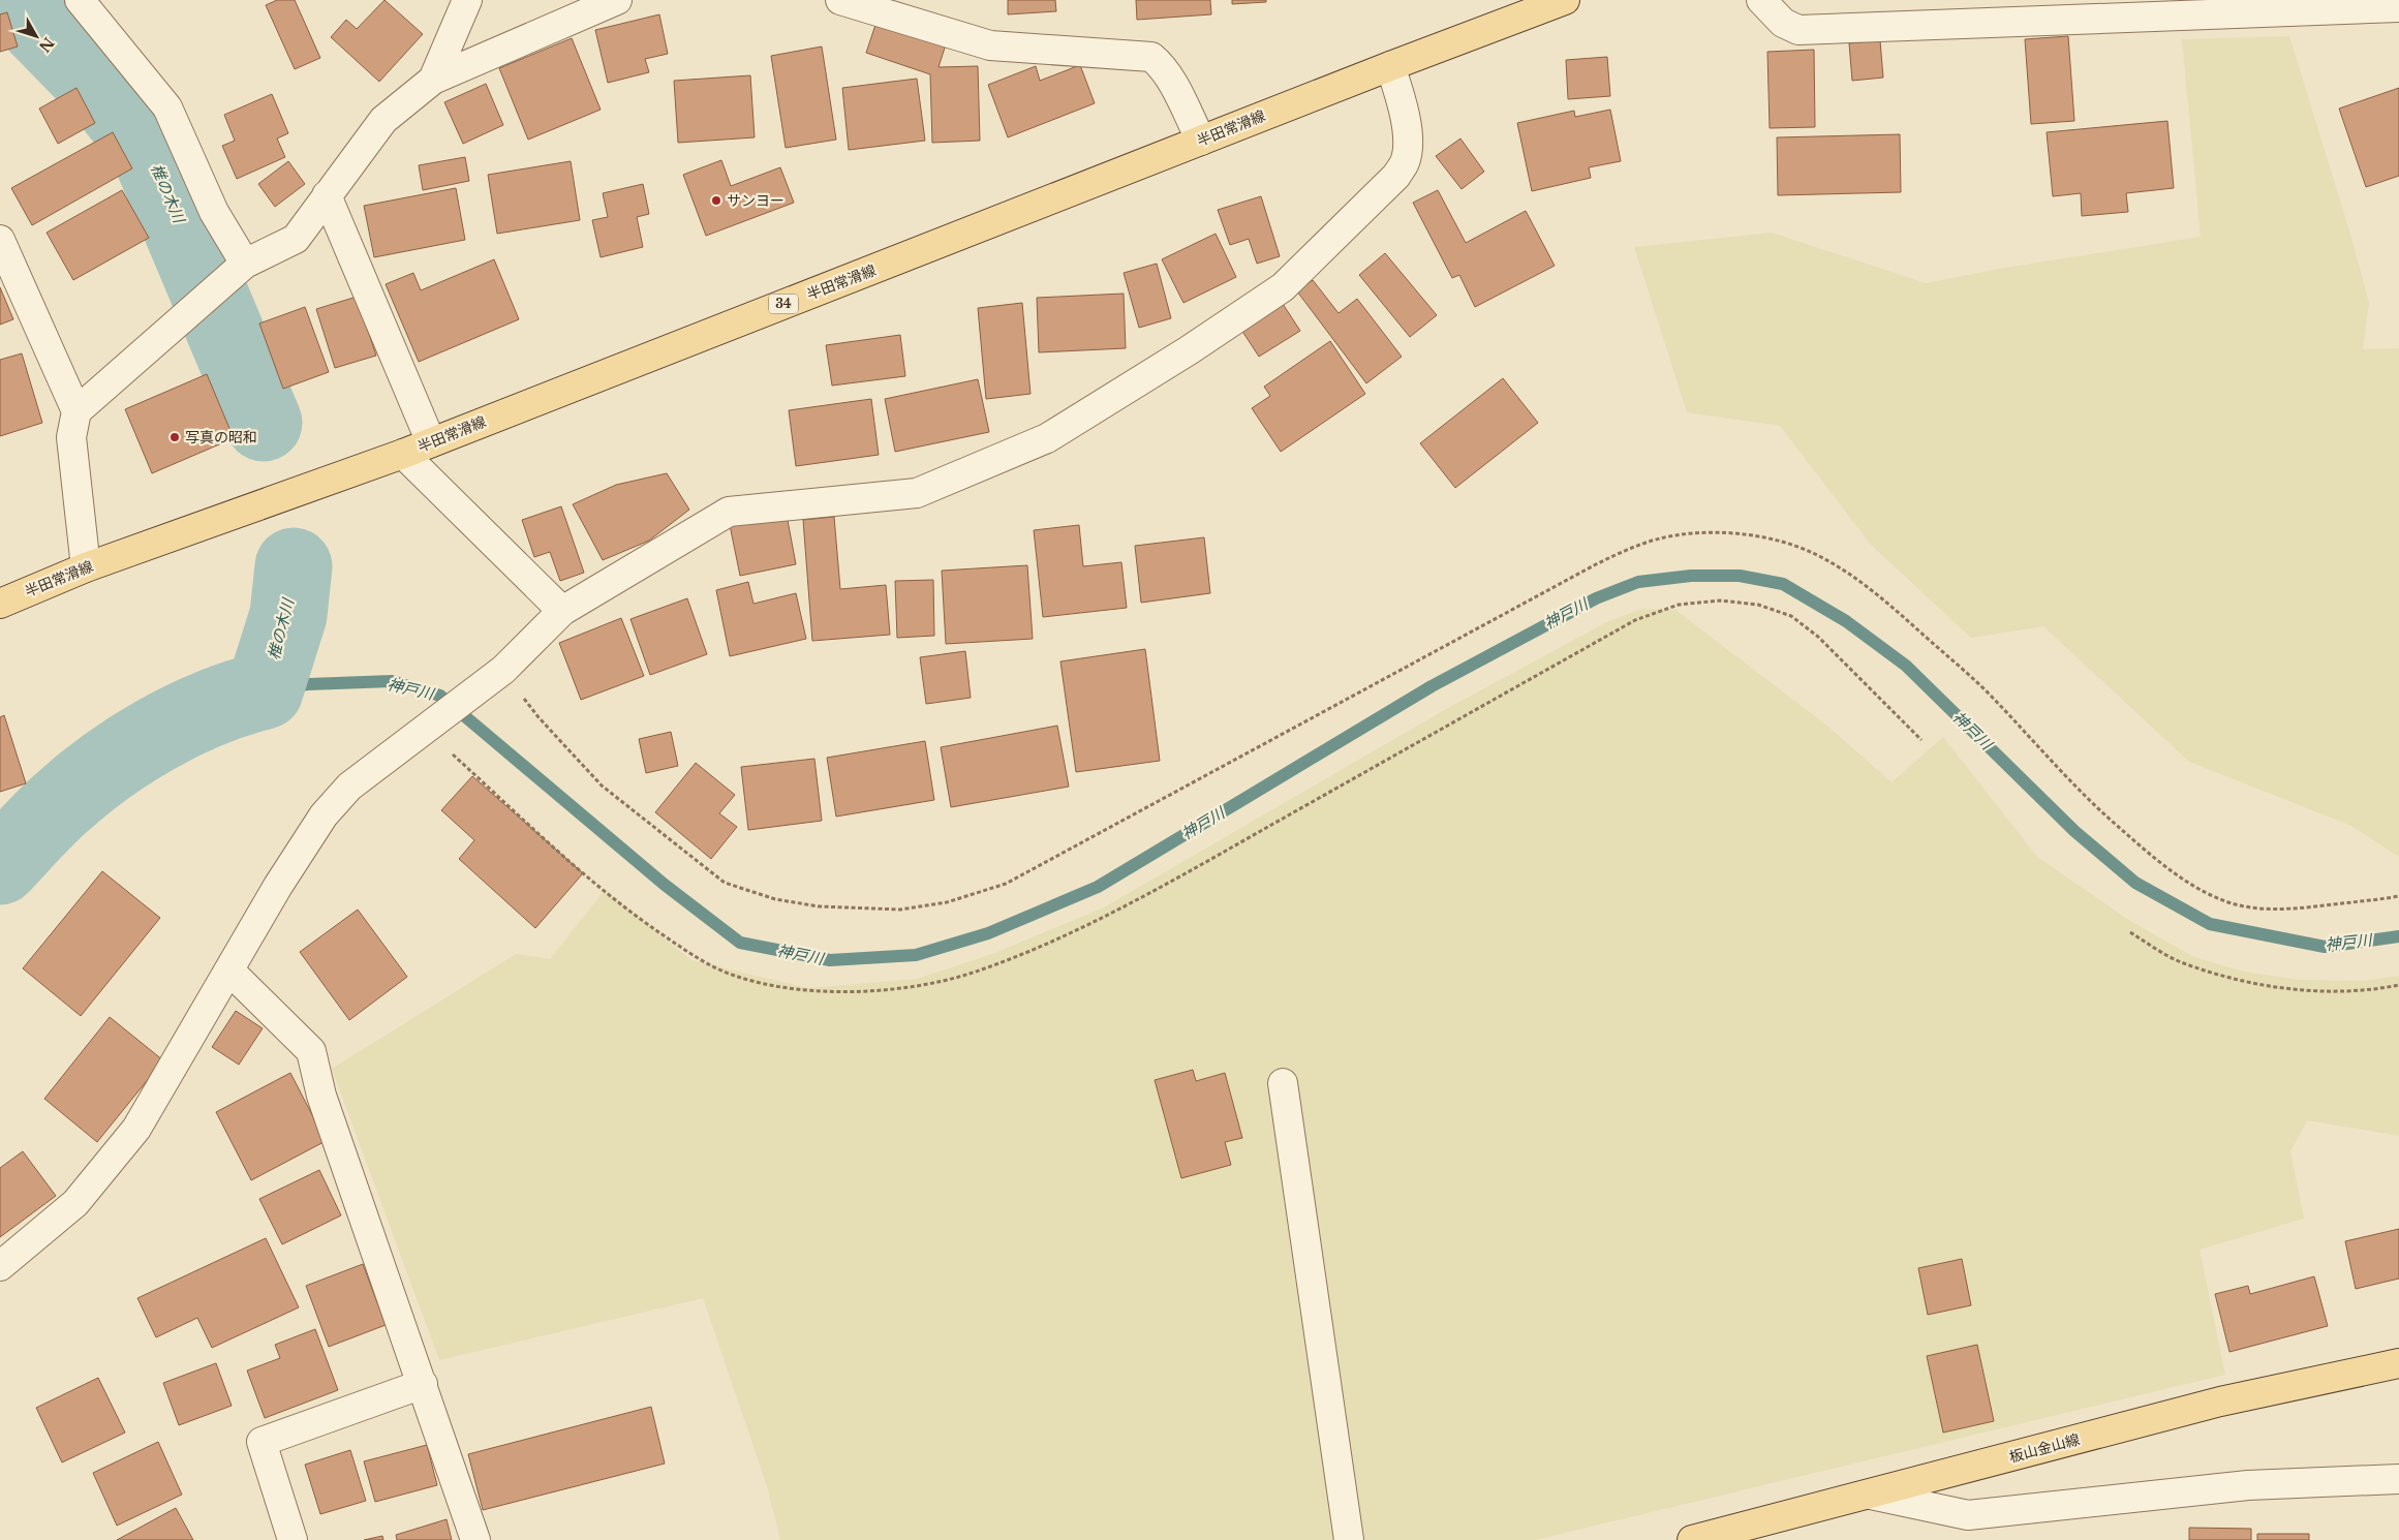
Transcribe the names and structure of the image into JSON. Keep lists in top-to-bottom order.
{
  "streets": {
    "main road": ["半田常滑線", "34", "板山金山線"]
  },
  "water": ["椎の木川", "神戸川"],
  "places": ["サンヨー", "写真の昭和"],
  "north": "bottom right"
}
